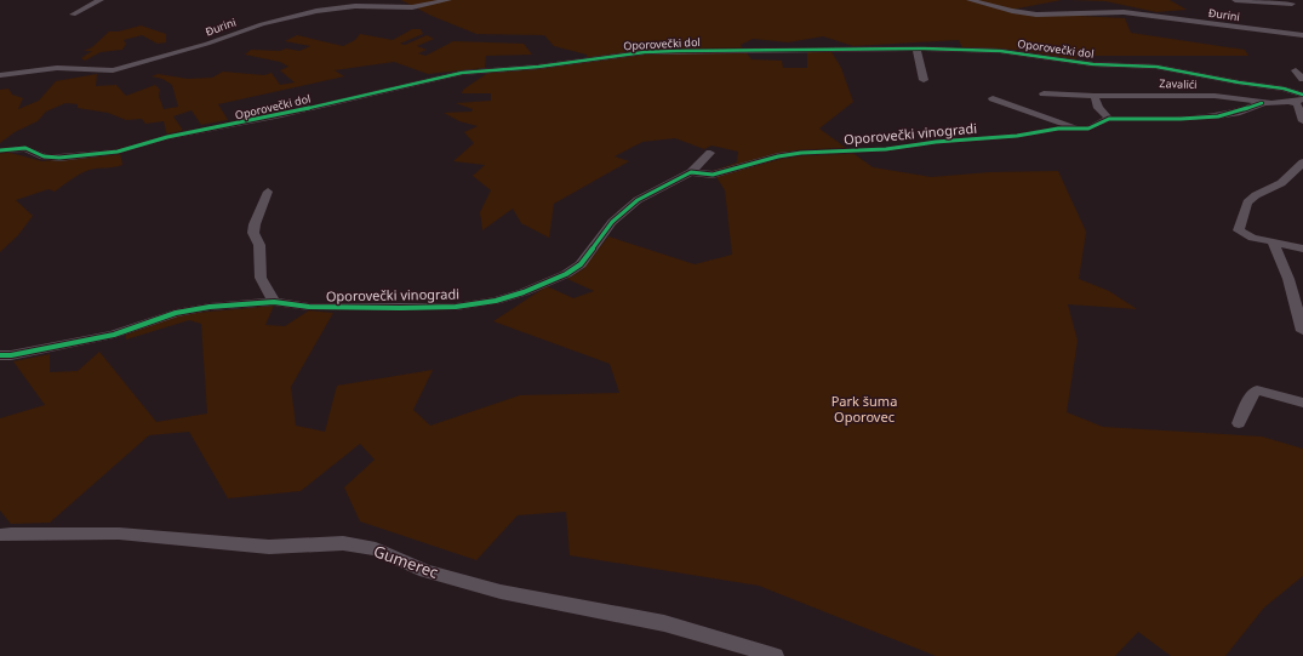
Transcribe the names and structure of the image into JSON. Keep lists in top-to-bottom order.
{
  "streets": {
    "street": [
      "Đurini",
      "Oporovečki dol",
      "Zavalići",
      "Oporovečki vinogradi",
      "Gumerec"
    ]
  },
  "crossings": [
    ["Zavalići", "Oporovečki vinogradi"]
  ],
  "parks": ["Park šuma Oporovec"]
}
